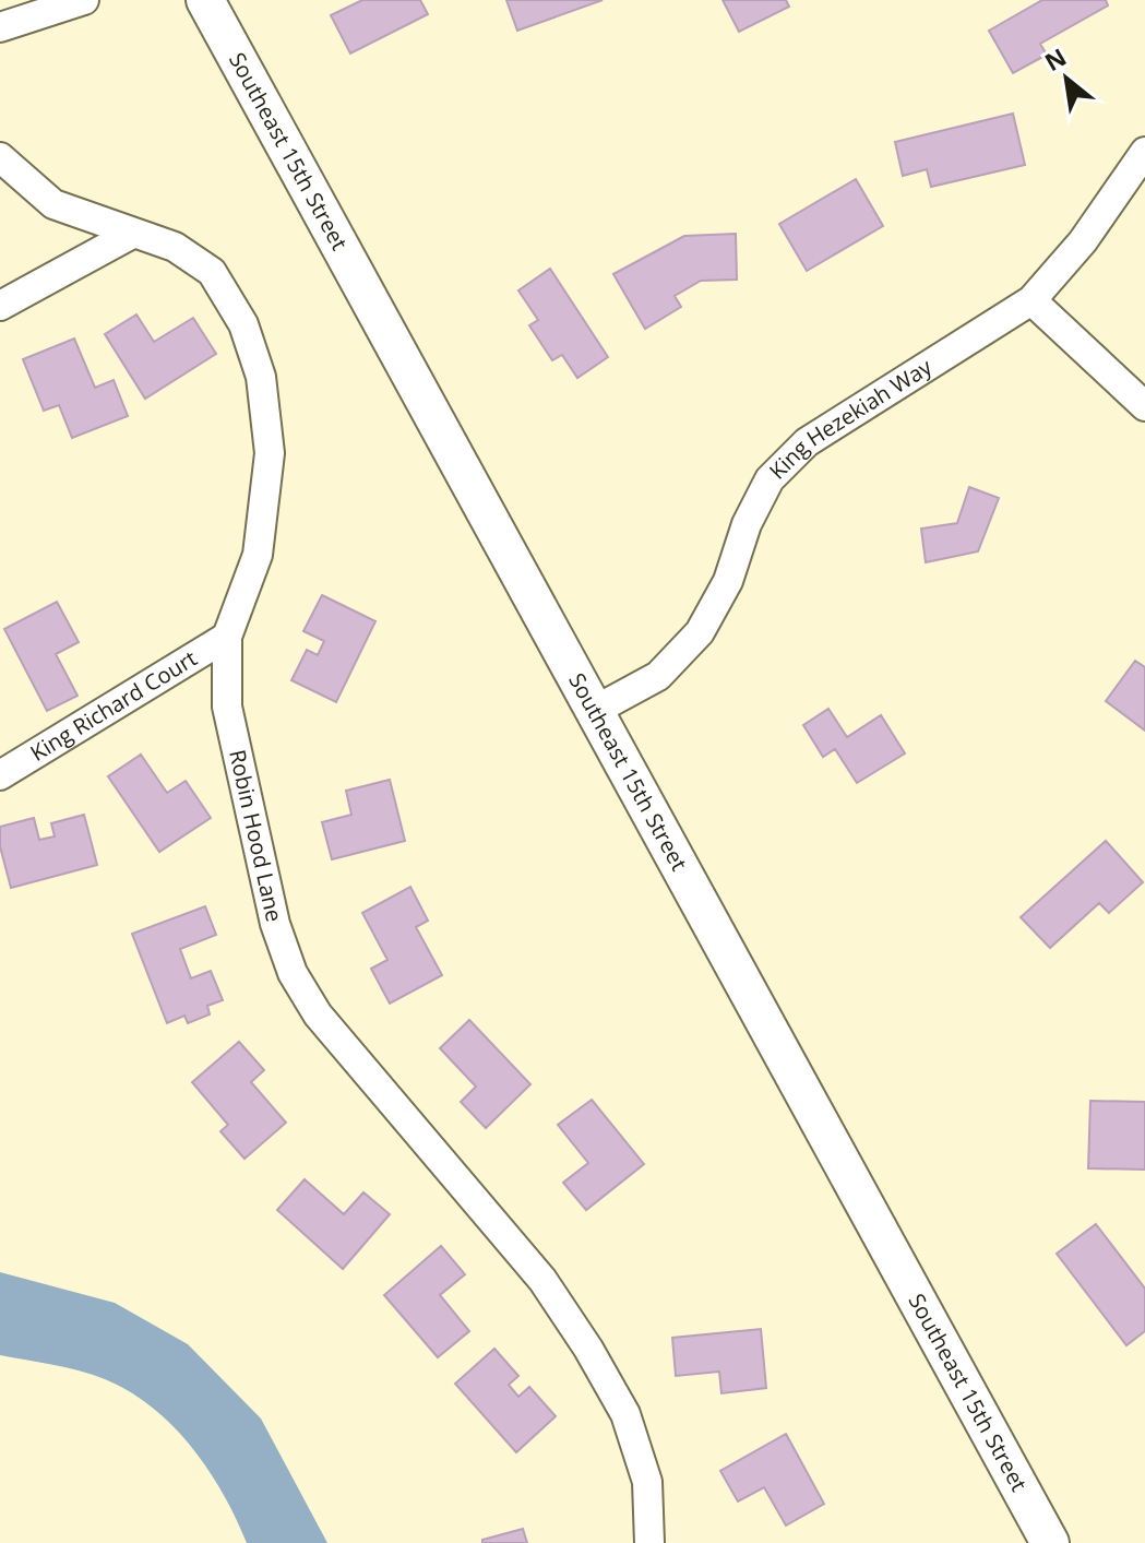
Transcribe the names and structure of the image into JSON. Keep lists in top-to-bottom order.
{
  "streets": {
    "main road": ["Southeast 15th Street"],
    "street": ["King Hezekiah Way", "King Richard Court", "Robin Hood Lane"]
  },
  "crossings": [
    ["Southeast 15th Street", "King Hezekiah Way"],
    ["King Richard Court", "Robin Hood Lane"]
  ],
  "north": "top left"
}
